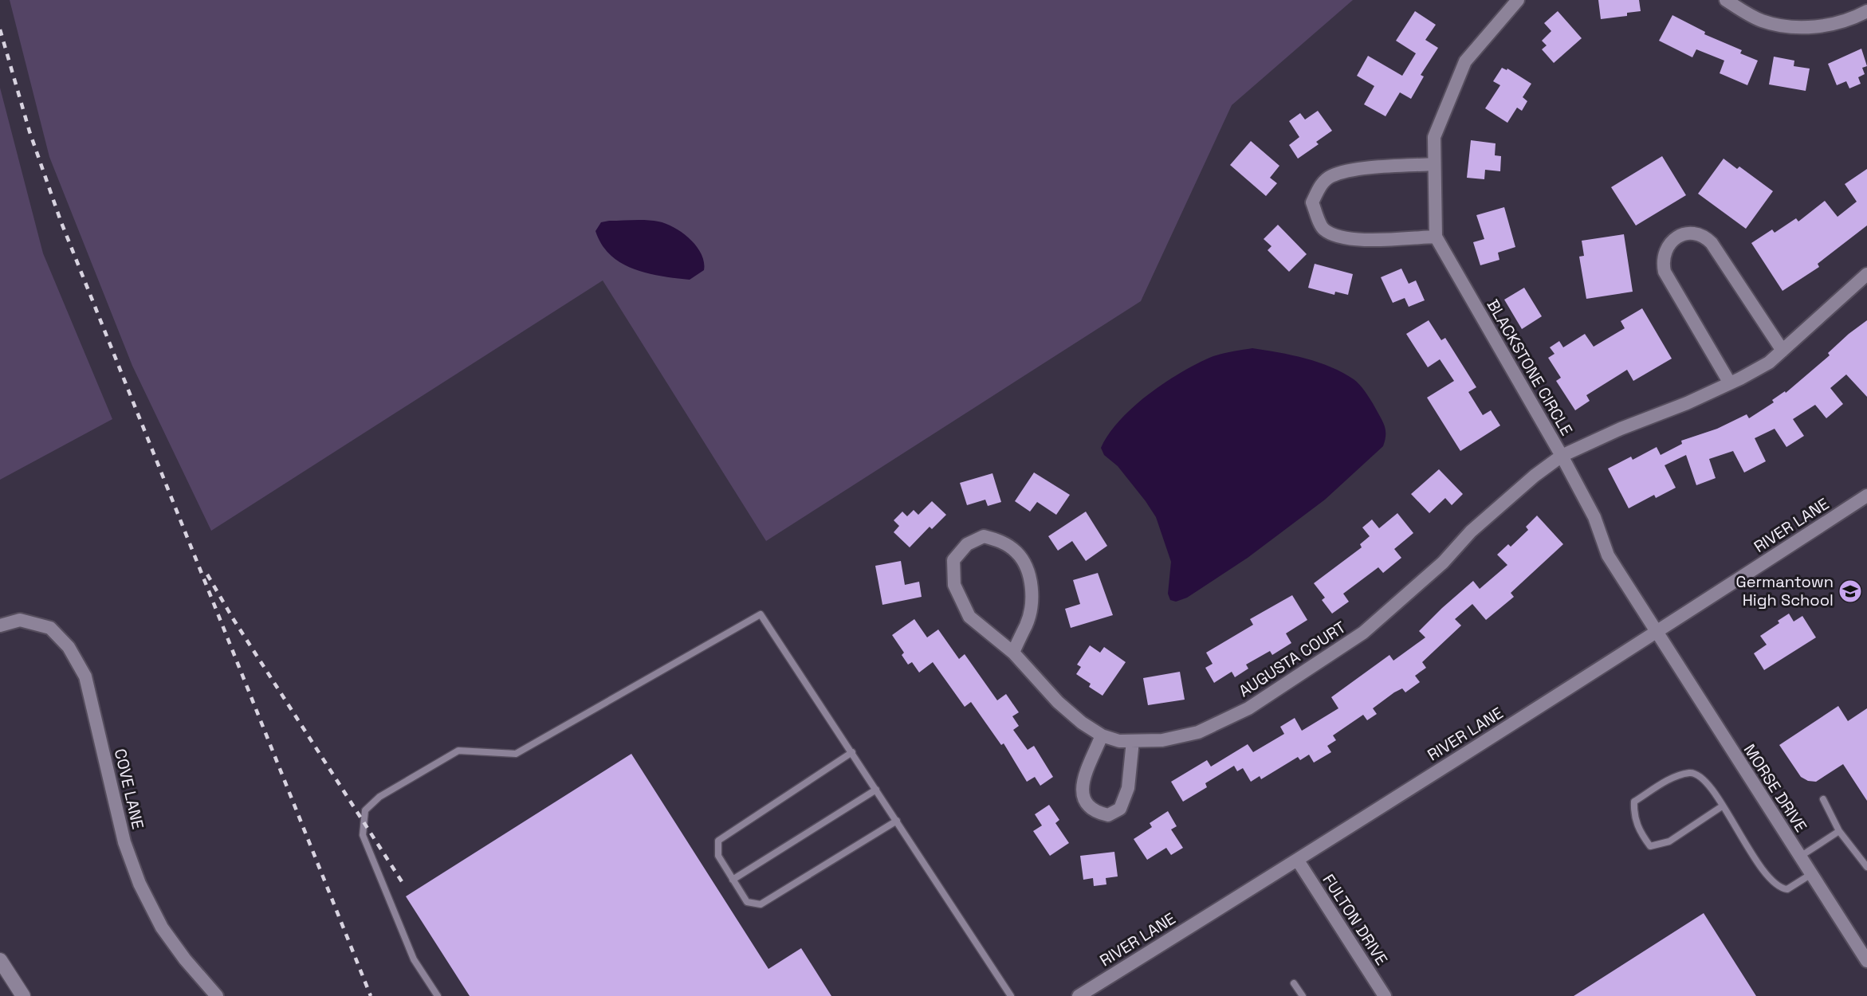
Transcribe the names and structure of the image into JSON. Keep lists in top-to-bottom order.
{
  "streets": {
    "street": [
      "BLACKSTONE CIRCLE",
      "RIVER LANE",
      "AUGUSTA COURT",
      "MORSE DRIVE",
      "COVE LANE",
      "FULTON DRIVE"
    ]
  },
  "crossings": [
    ["BLACKSTONE CIRCLE", "AUGUSTA COURT"],
    ["BLACKSTONE CIRCLE", "MORSE DRIVE"],
    ["RIVER LANE", "MORSE DRIVE"],
    ["RIVER LANE", "FULTON DRIVE"],
    ["AUGUSTA COURT", "MORSE DRIVE"]
  ],
  "places": {
    "school or university": ["Germantown High School"]
  }
}
